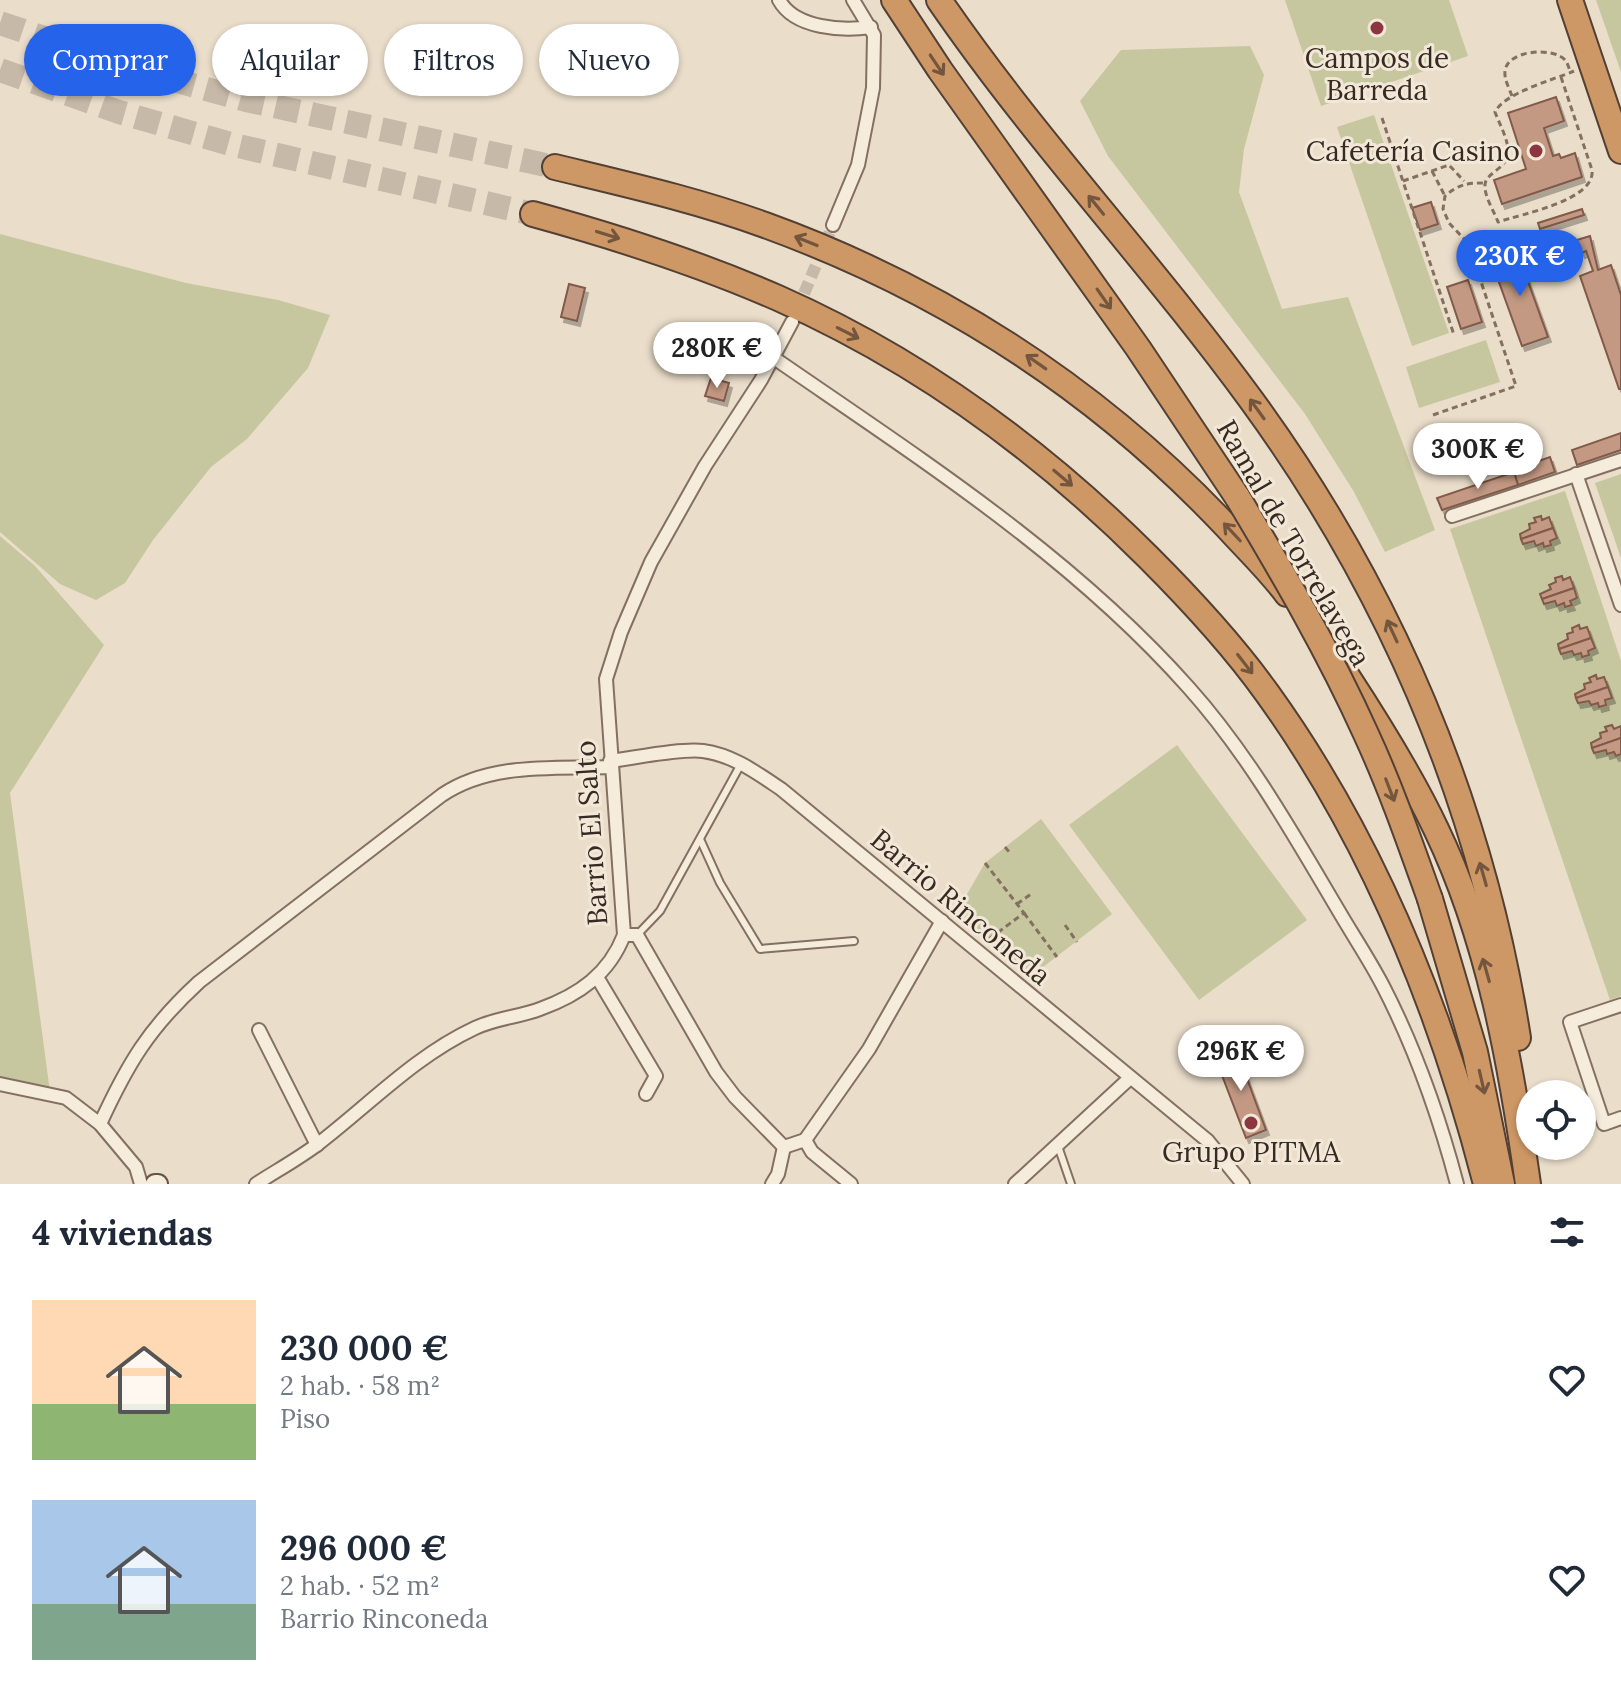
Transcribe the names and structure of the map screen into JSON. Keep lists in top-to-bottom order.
{
  "streets": {
    "highway": ["Ramal de Torrelavega"],
    "street": ["Barrio El Salto", "Barrio Rinconeda"]
  },
  "crossings": [
    ["Barrio El Salto", "Barrio Rinconeda"]
  ],
  "places": ["Campos de Barreda", "Cafetería Casino", "Grupo PITMA"],
  "page": {
    "chip": [
      "Comprar",
      "Alquilar",
      "Filtros",
      "Nuevo"
    ],
    "price": [
      "230K €",
      "280K €",
      "300K €",
      "296K €"
    ],
    "heading": "4 viviendas",
    "list": [
      {
        "name": "230 000 €",
        "note": "2 hab. · 58 m² · Piso"
      },
      {
        "name": "296 000 €",
        "note": "2 hab. · 52 m² · Barrio Rinconeda"
      }
    ]
  }
}
